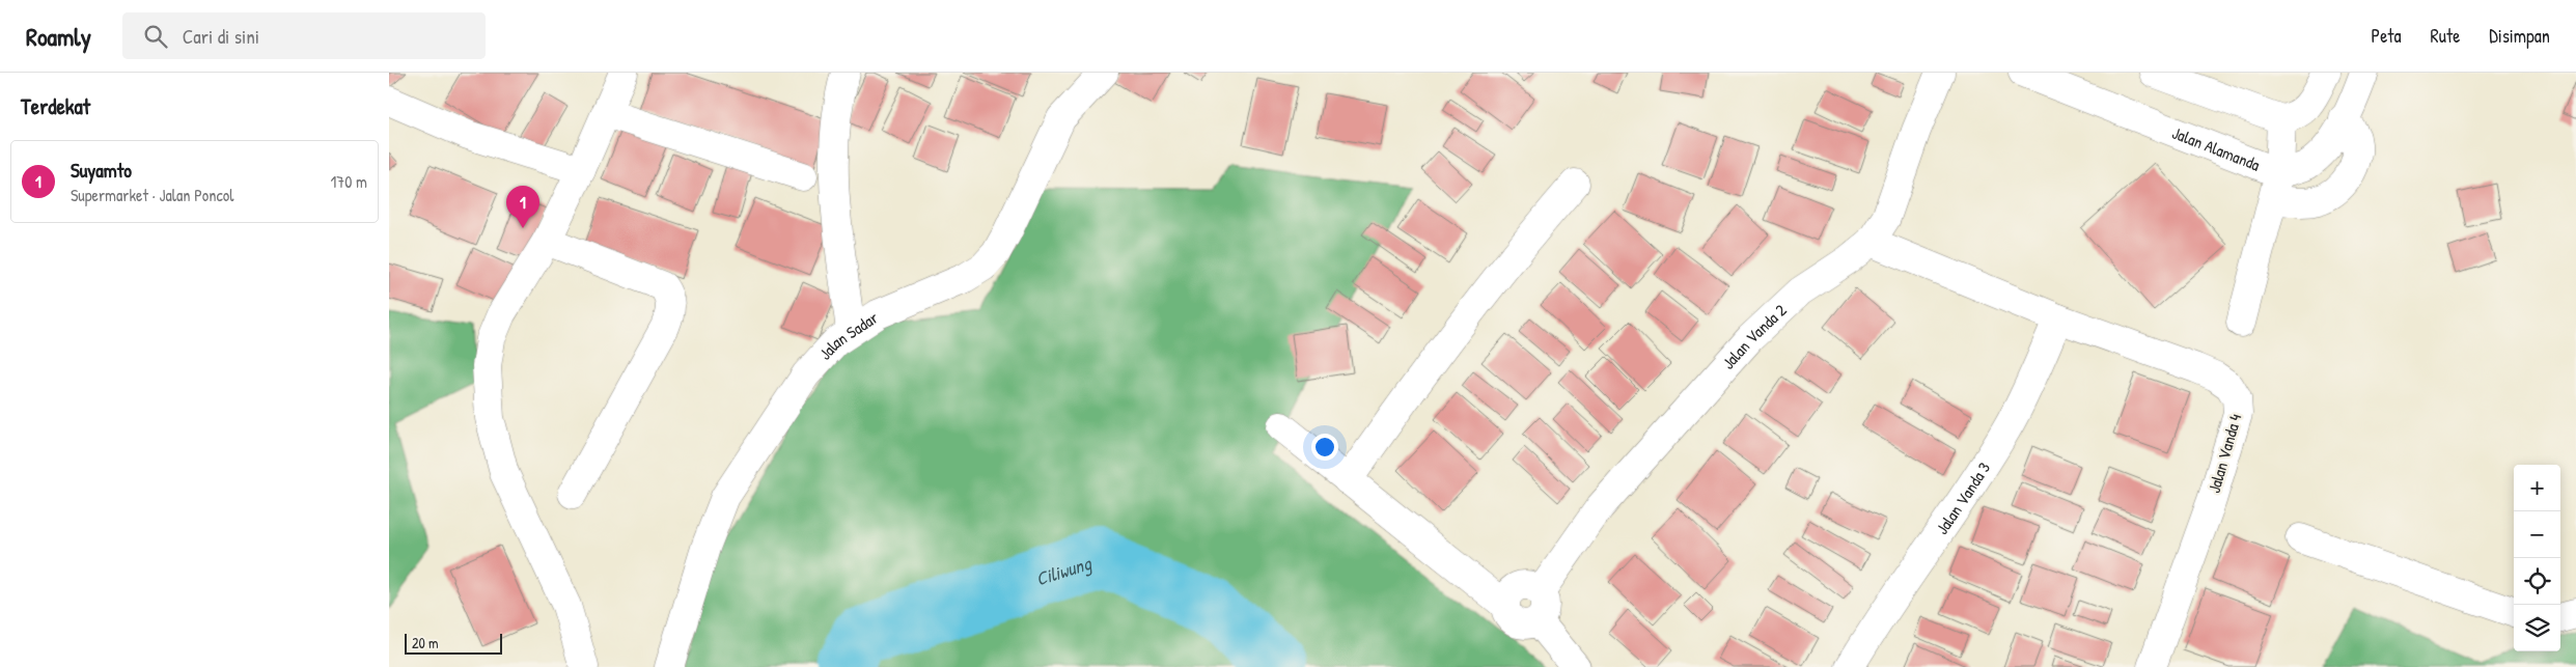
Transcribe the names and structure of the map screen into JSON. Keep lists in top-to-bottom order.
{
  "streets": {
    "street": [
      "Jalan Alamanda",
      "Jalan Vanda 2",
      "Jalan Sadar",
      "Jalan Vanda 4",
      "Jalan Vanda 3"
    ]
  },
  "crossings": [
    ["Jalan Vanda 2", "Jalan Vanda 4"],
    ["Jalan Vanda 4", "Jalan Vanda 3"]
  ],
  "water": ["Ciliwung"],
  "scale_bar": "20 m",
  "page": {
    "header": "Roamly",
    "search": "Cari di sini",
    "nav": ["Peta", "Rute", "Disimpan"],
    "heading": "Terdekat",
    "list": [
      {
        "mark": "1",
        "name": "Suyamto",
        "note": "Supermarket · Jalan Poncol",
        "value": "170 m"
      }
    ],
    "pins": "1",
    "map_buttons": ["+", "−"],
    "scale": "20 m"
  }
}
